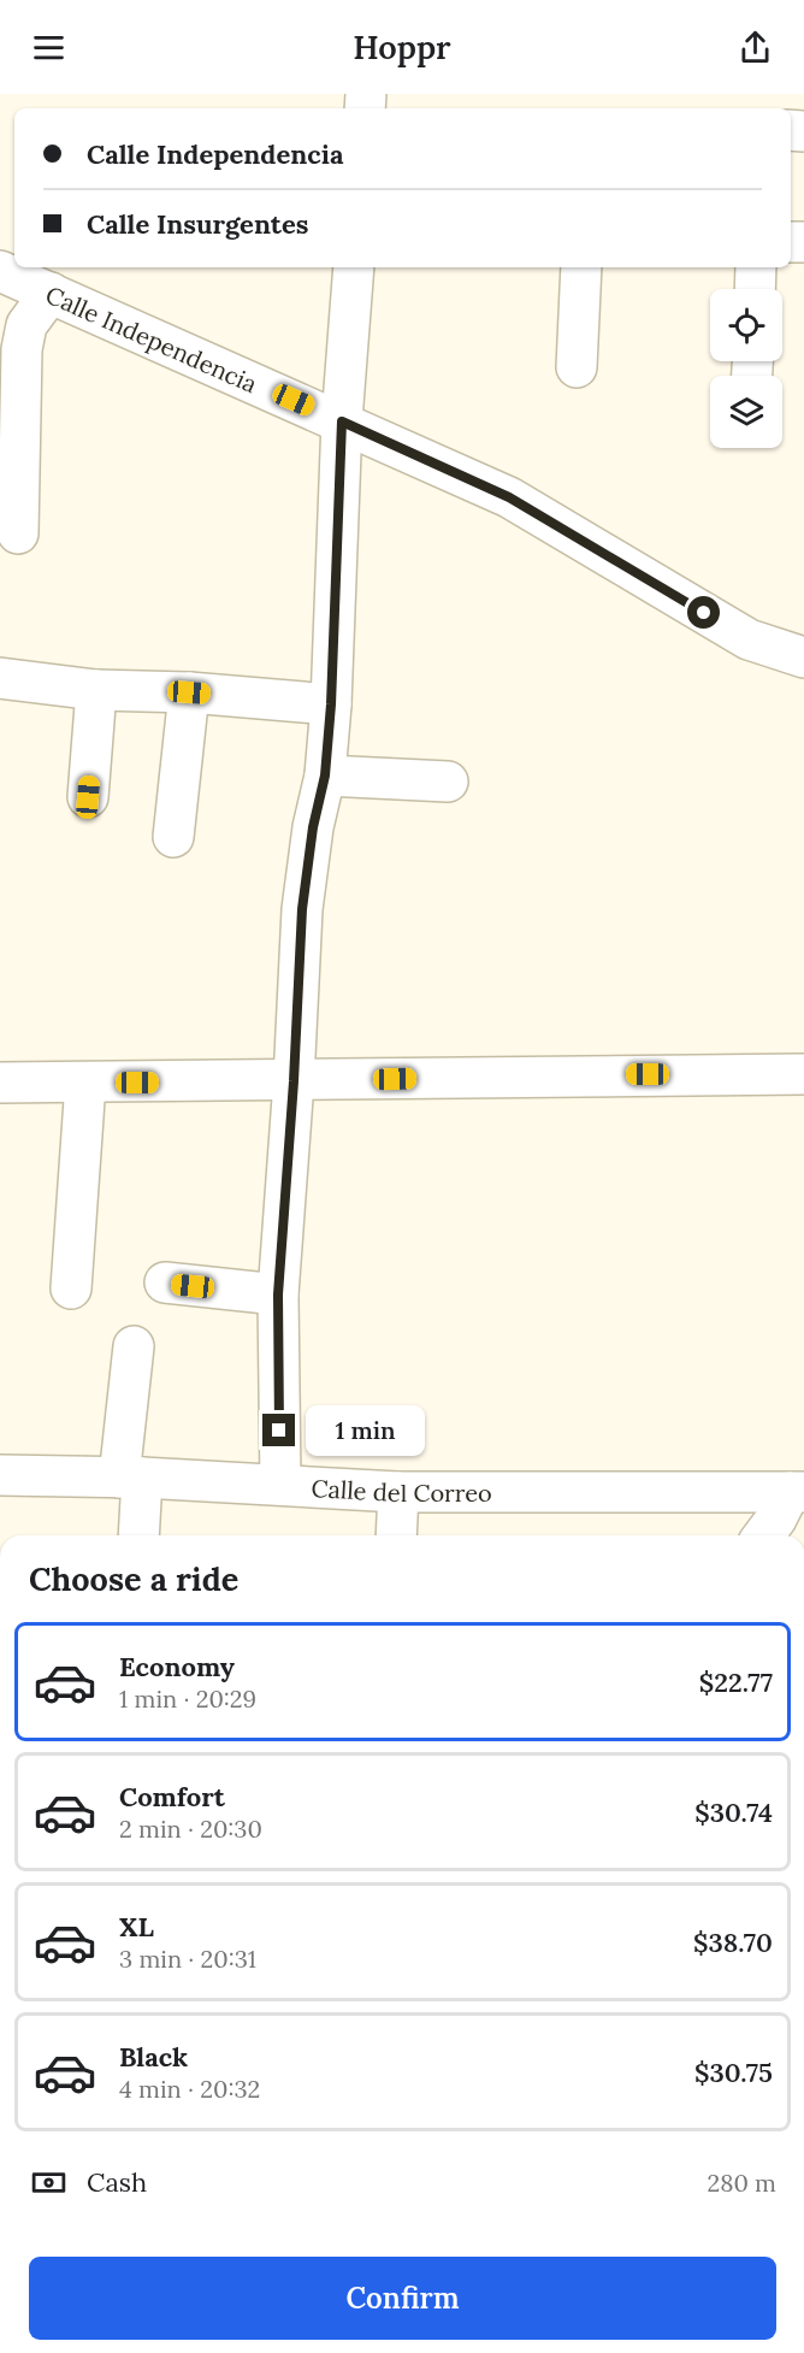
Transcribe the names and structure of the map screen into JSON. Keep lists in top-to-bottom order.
{
  "streets": {
    "street": ["Calle Independencia", "Calle del Correo"]
  },
  "page": {
    "header": "Hoppr",
    "banner": ["Calle Independencia", "Calle Insurgentes"],
    "bubble": "1 min",
    "heading": "Choose a ride",
    "list": [
      {
        "name": "Economy",
        "note": "1 min · 20:29",
        "value": "$22.77"
      },
      {
        "name": "Comfort",
        "note": "2 min · 20:30",
        "value": "$30.74"
      },
      {
        "name": "XL",
        "note": "3 min · 20:31",
        "value": "$38.70"
      },
      {
        "name": "Black",
        "note": "4 min · 20:32",
        "value": "$30.75"
      }
    ],
    "pay": ["Cash", "280 m"],
    "buttons": "Confirm"
  }
}
